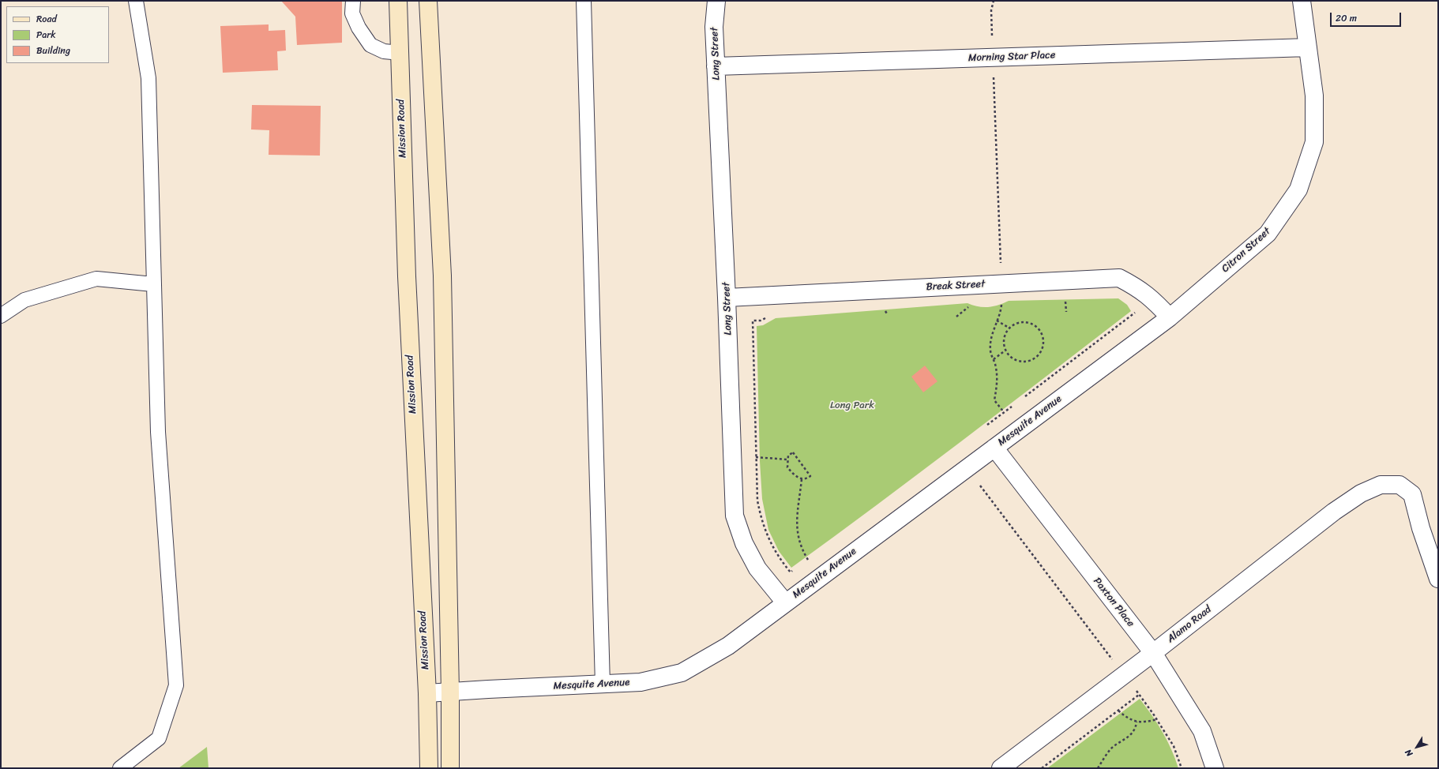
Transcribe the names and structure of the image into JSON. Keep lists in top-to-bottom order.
{
  "streets": {
    "street": [
      "Long Street",
      "Morning Star Place",
      "Mission Road",
      "Citron Street",
      "Break Street",
      "Mesquite Avenue",
      "Paxton Place",
      "Alamo Road"
    ]
  },
  "crossings": [
    ["Long Street", "Morning Star Place"],
    ["Long Street", "Break Street"],
    ["Long Street", "Mesquite Avenue"],
    ["Morning Star Place", "Citron Street"],
    ["Mission Road", "Mesquite Avenue"],
    ["Citron Street", "Break Street"],
    ["Citron Street", "Mesquite Avenue"],
    ["Break Street", "Mesquite Avenue"],
    ["Mesquite Avenue", "Paxton Place"],
    ["Paxton Place", "Alamo Road"]
  ],
  "parks": ["Long Park"],
  "legend": ["Road", "Park", "Building"],
  "scale_bar": "20 m",
  "north": "bottom left"
}
